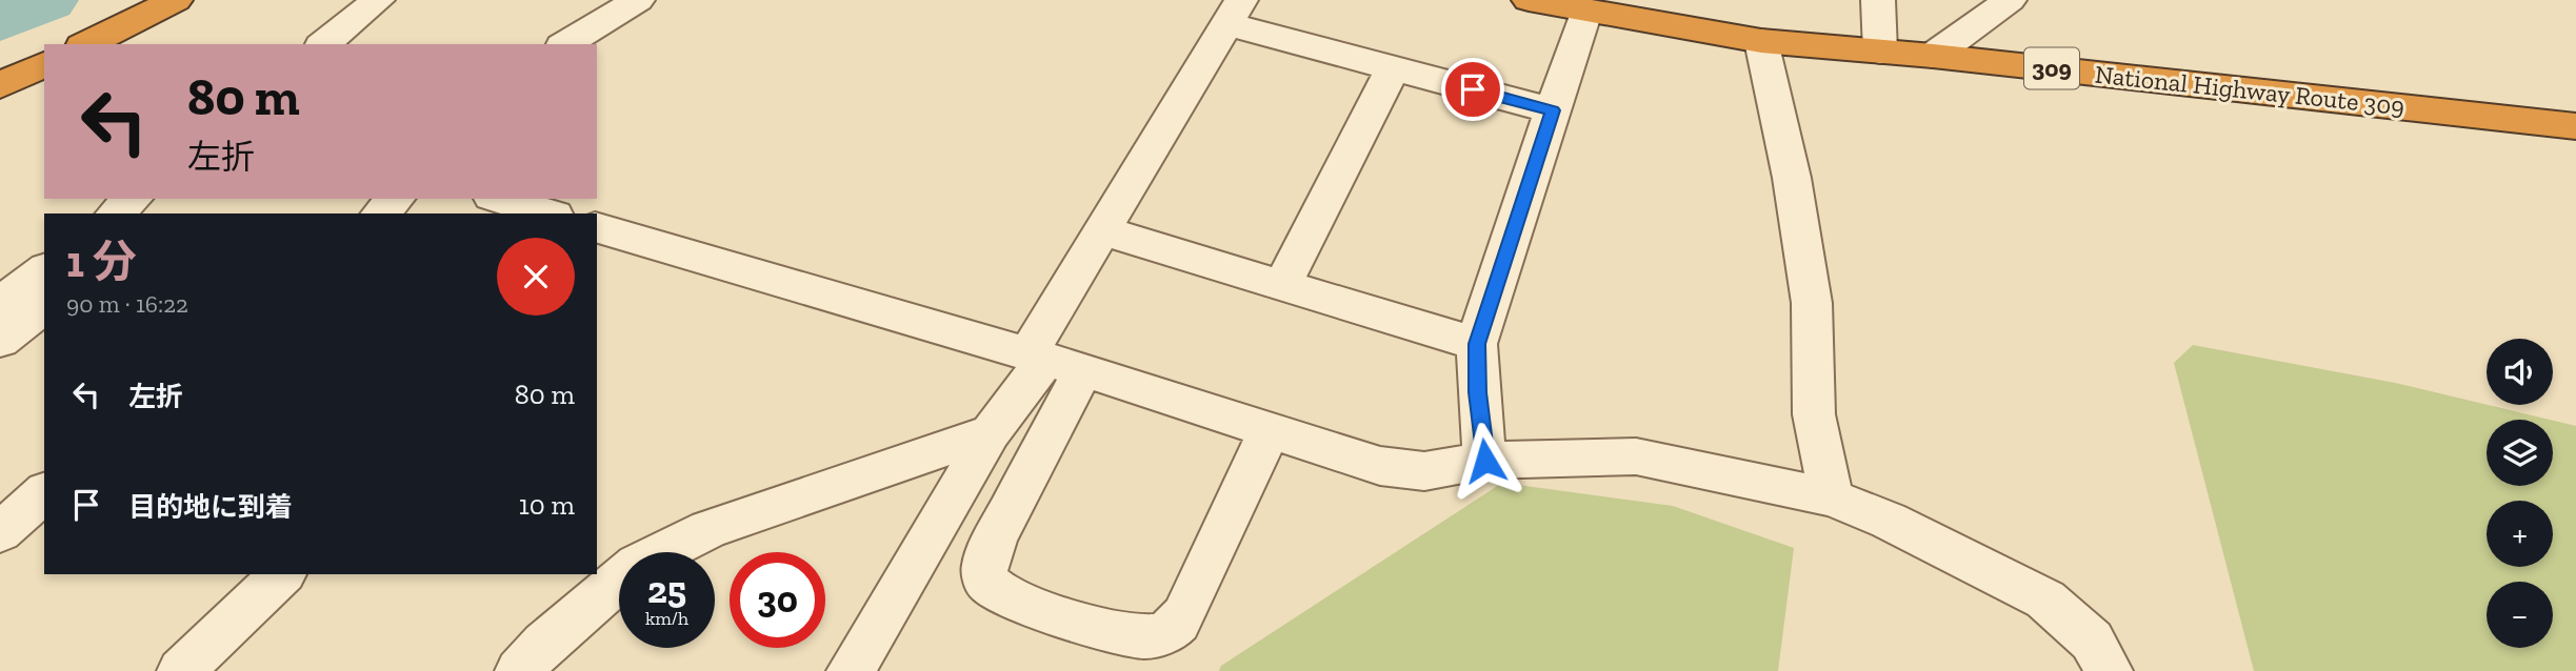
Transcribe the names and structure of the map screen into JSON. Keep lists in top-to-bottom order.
{
  "streets": {
    "highway": ["309", "National Highway Route 309"]
  },
  "page": {
    "turn": ["80 m", "左折"],
    "heading": ["1 分", "90 m · 16:22"],
    "map_buttons": ["+", "−"],
    "list": [
      {
        "name": "左折",
        "value": "80 m"
      },
      {
        "name": "目的地に到着",
        "value": "10 m"
      }
    ],
    "speed": "25 km/h",
    "limit": "30"
  }
}
